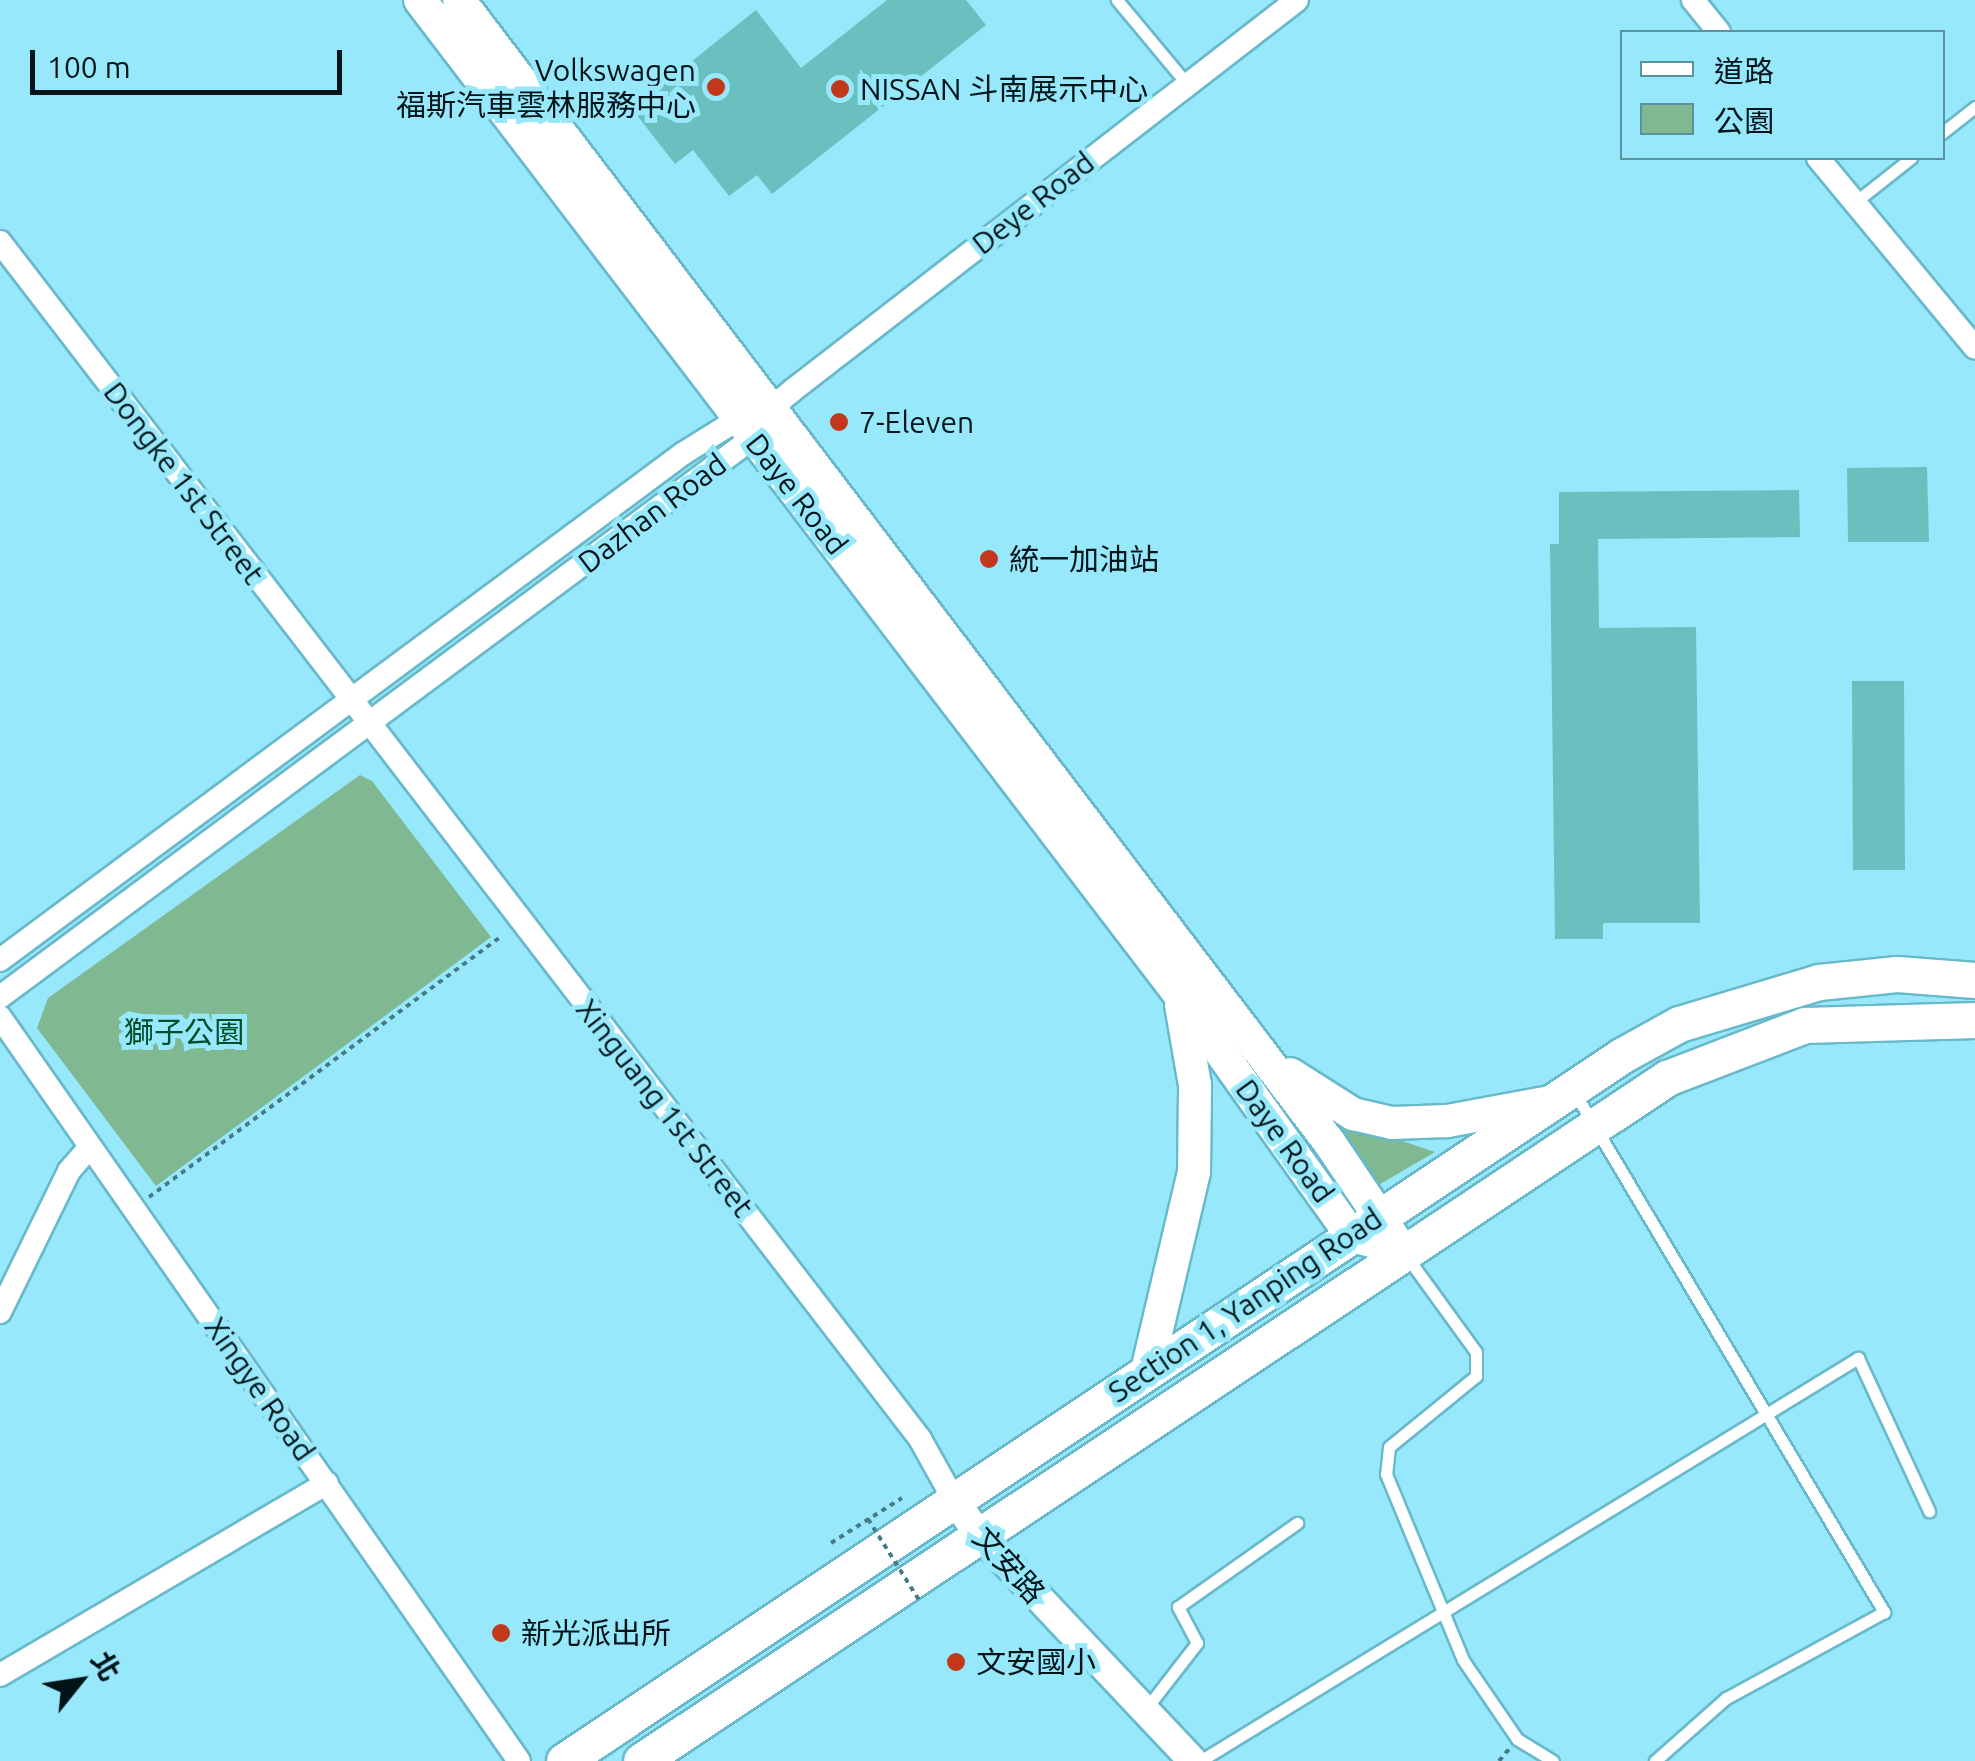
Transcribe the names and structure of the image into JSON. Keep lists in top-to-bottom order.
{
  "streets": {
    "main road": ["Daye Road", "Section 1, Yanping Road"],
    "street": [
      "Deye Road",
      "Dongke 1st Street",
      "Dazhan Road",
      "Xinguang 1st Street",
      "Xingye Road",
      "文安路"
    ]
  },
  "crossings": [
    ["Deye Road", "Daye Road"],
    ["Deye Road", "Dazhan Road"],
    ["Dongke 1st Street", "Dazhan Road"],
    ["Dongke 1st Street", "Xinguang 1st Street"],
    ["Daye Road", "Dazhan Road"],
    ["Daye Road", "Section 1, Yanping Road"],
    ["Dazhan Road", "Xinguang 1st Street"],
    ["Xinguang 1st Street", "Section 1, Yanping Road"],
    ["Xinguang 1st Street", "文安路"],
    ["Section 1, Yanping Road", "文安路"]
  ],
  "parks": ["獅子公園"],
  "places": [
    "Volkswagen 福斯汽車雲林服務中心",
    "NISSAN 斗南展示中心",
    "7-Eleven",
    "統一加油站",
    "新光派出所",
    "文安國小"
  ],
  "legend": ["道路", "公園"],
  "scale_bar": "100 m",
  "north": "top right"
}
